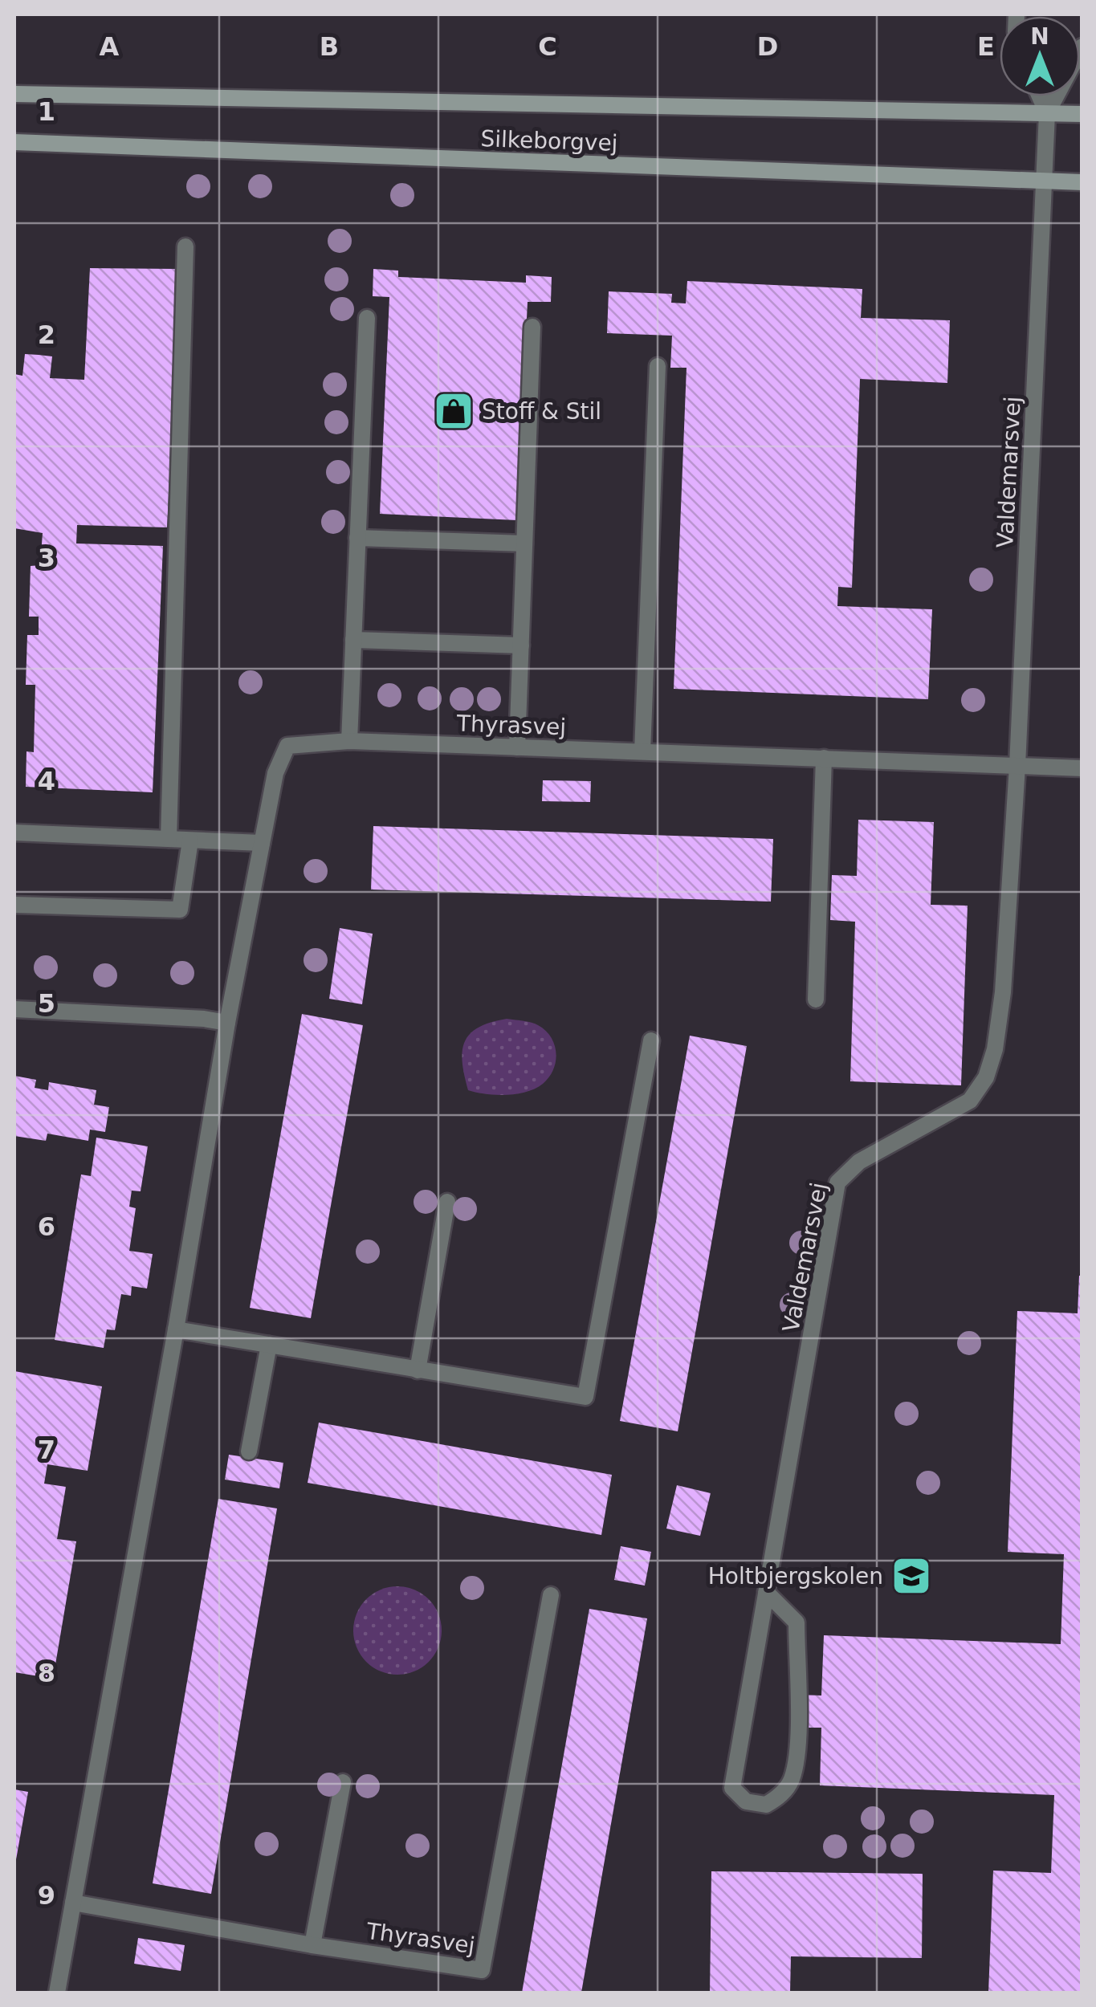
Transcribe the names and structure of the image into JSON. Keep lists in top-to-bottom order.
{
  "streets": {
    "main road": ["Silkeborgvej"],
    "street": ["Valdemarsvej", "Thyrasvej"]
  },
  "crossings": [
    ["Silkeborgvej", "Valdemarsvej"],
    ["Valdemarsvej", "Thyrasvej"]
  ],
  "places": {
    "shop": ["Stoff & Stil"],
    "school or university": ["Holtbjergskolen"]
  },
  "north": "top",
  "grid": {
    "columns": [
      "A",
      "B",
      "C",
      "D",
      "E"
    ],
    "rows": [
      "1",
      "2",
      "3",
      "4",
      "5",
      "6",
      "7",
      "8",
      "9"
    ]
  }
}
